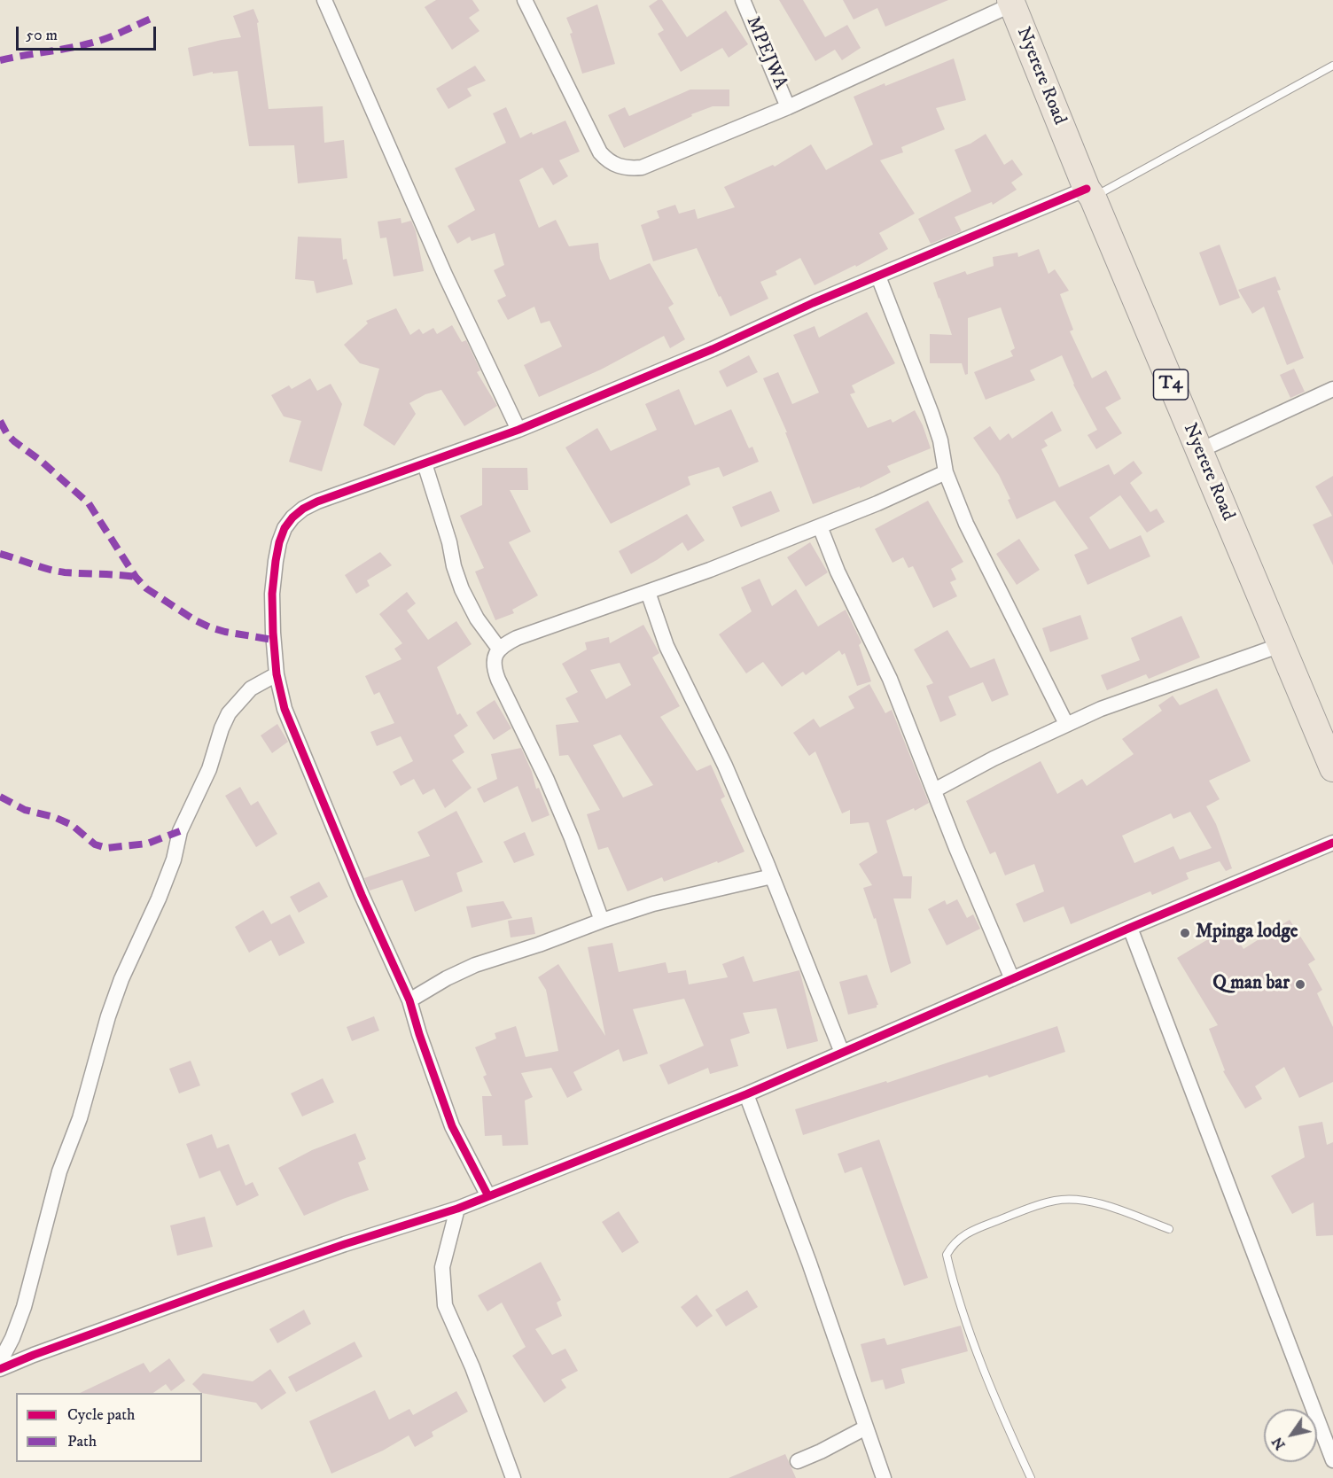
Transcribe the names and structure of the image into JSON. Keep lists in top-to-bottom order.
{
  "streets": {
    "highway": ["Nyerere Road", "T4"],
    "street": ["MPEJWA"]
  },
  "places": ["Mpinga lodge", "Q man bar"],
  "legend": ["Cycle path", "Path"],
  "scale_bar": "50 m",
  "north": "bottom left"
}
